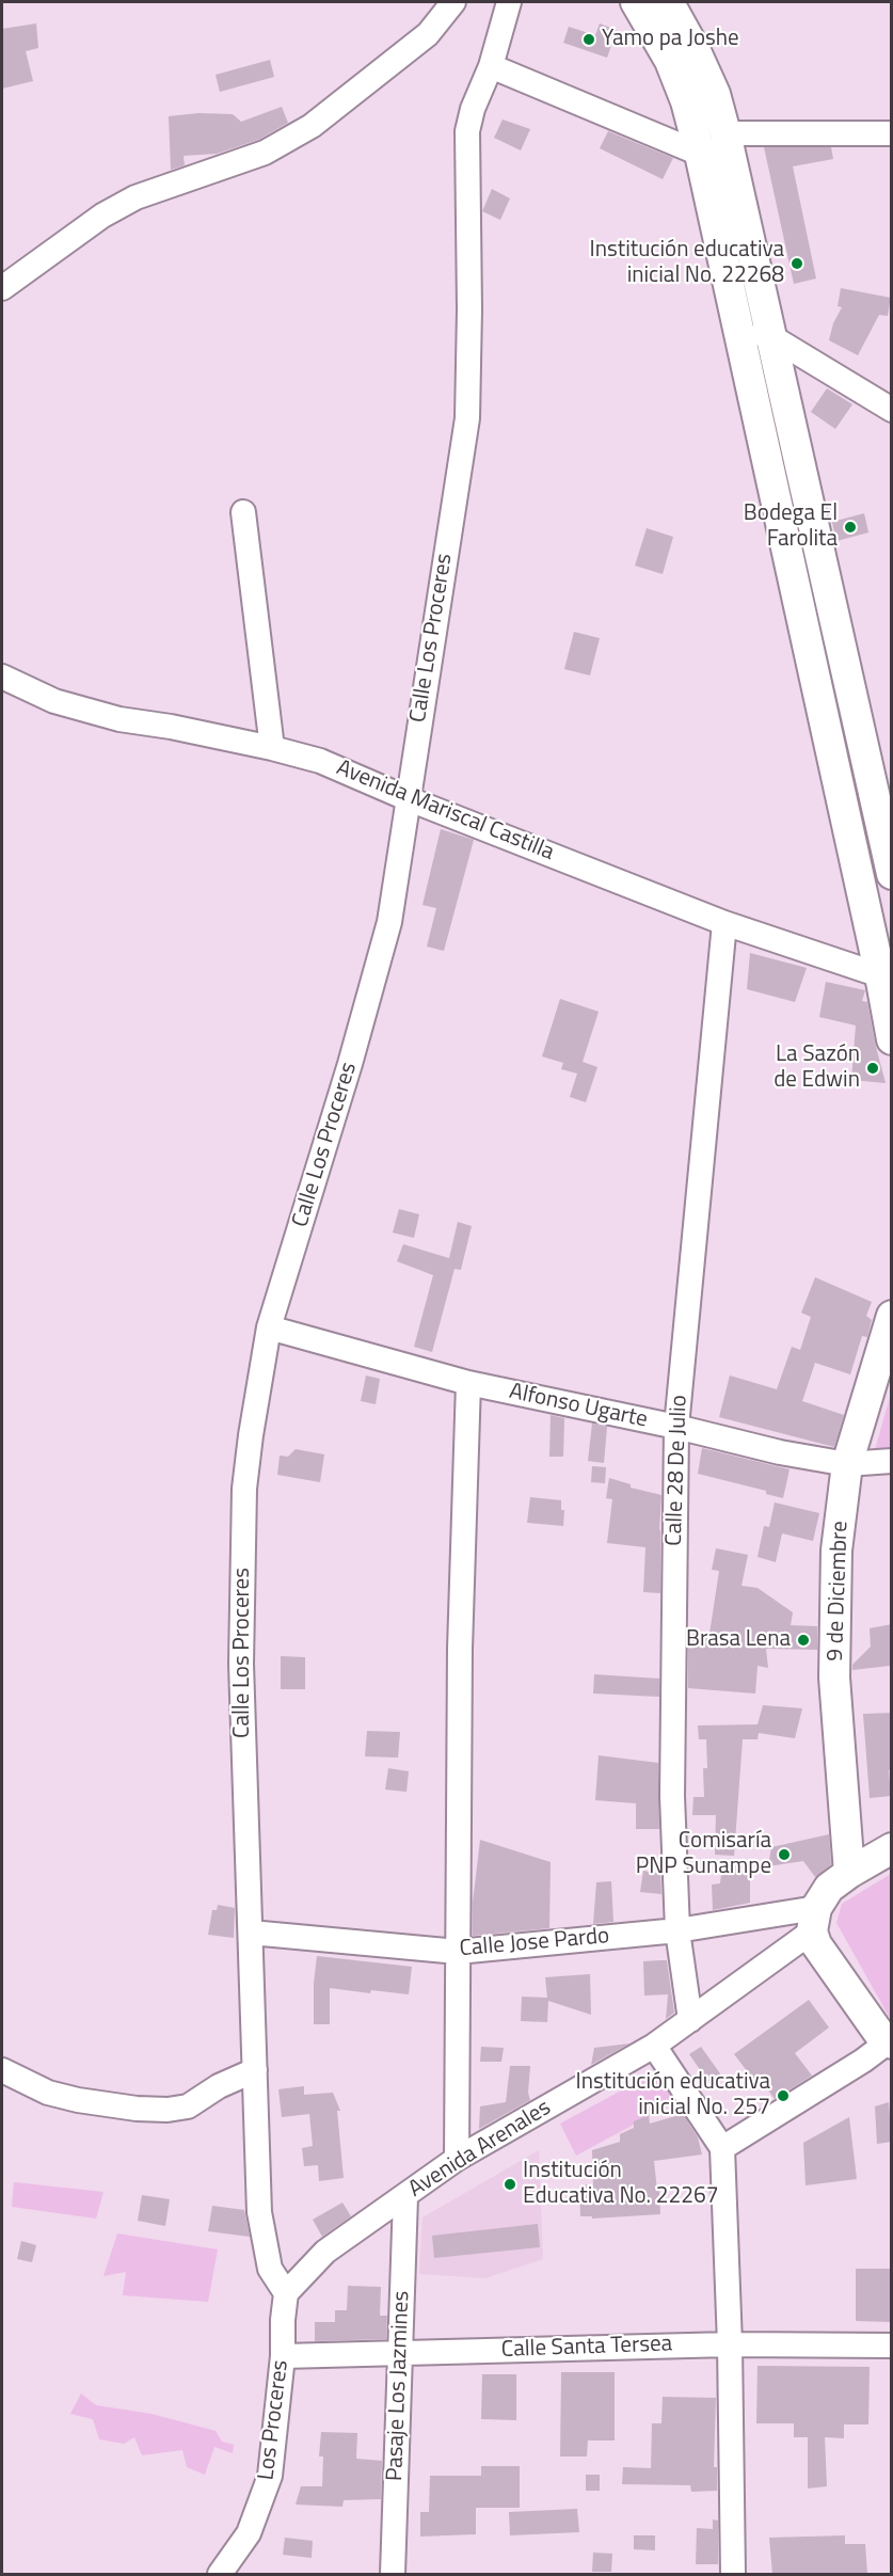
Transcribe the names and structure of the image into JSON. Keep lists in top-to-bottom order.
{
  "streets": {
    "main road": ["9 de Diciembre"],
    "street": [
      "Calle Los Proceres",
      "Avenida Mariscal Castilla",
      "Alfonso Ugarte",
      "Calle 28 De Julio",
      "Calle Jose Pardo",
      "Avenida Arenales",
      "Calle Santa Tersea",
      "Pasaje Los Jazmines",
      "Los Proceres"
    ]
  },
  "crossings": [
    ["Calle Los Proceres", "Avenida Mariscal Castilla"],
    ["Calle Los Proceres", "Alfonso Ugarte"],
    ["Calle Los Proceres", "Calle Jose Pardo"],
    ["Calle Los Proceres", "Avenida Arenales"],
    ["Calle Los Proceres", "Los Proceres"],
    ["Avenida Mariscal Castilla", "Calle 28 De Julio"],
    ["Alfonso Ugarte", "Calle 28 De Julio"],
    ["Alfonso Ugarte", "9 de Diciembre"],
    ["Calle 28 De Julio", "Calle Jose Pardo"],
    ["Calle 28 De Julio", "Avenida Arenales"],
    ["Calle Jose Pardo", "Avenida Arenales"],
    ["Avenida Arenales", "Pasaje Los Jazmines"],
    ["Avenida Arenales", "Los Proceres"],
    ["Calle Santa Tersea", "Pasaje Los Jazmines"],
    ["Calle Santa Tersea", "Los Proceres"]
  ],
  "places": [
    "Yamo pa Joshe",
    "Institución educativa inicial No. 22268",
    "Bodega El Farolita",
    "La Sazón de Edwin",
    "Brasa Lena",
    "Comisaría PNP Sunampe",
    "Institución educativa inicial No. 257",
    "Institución Educativa No. 22267"
  ]
}
